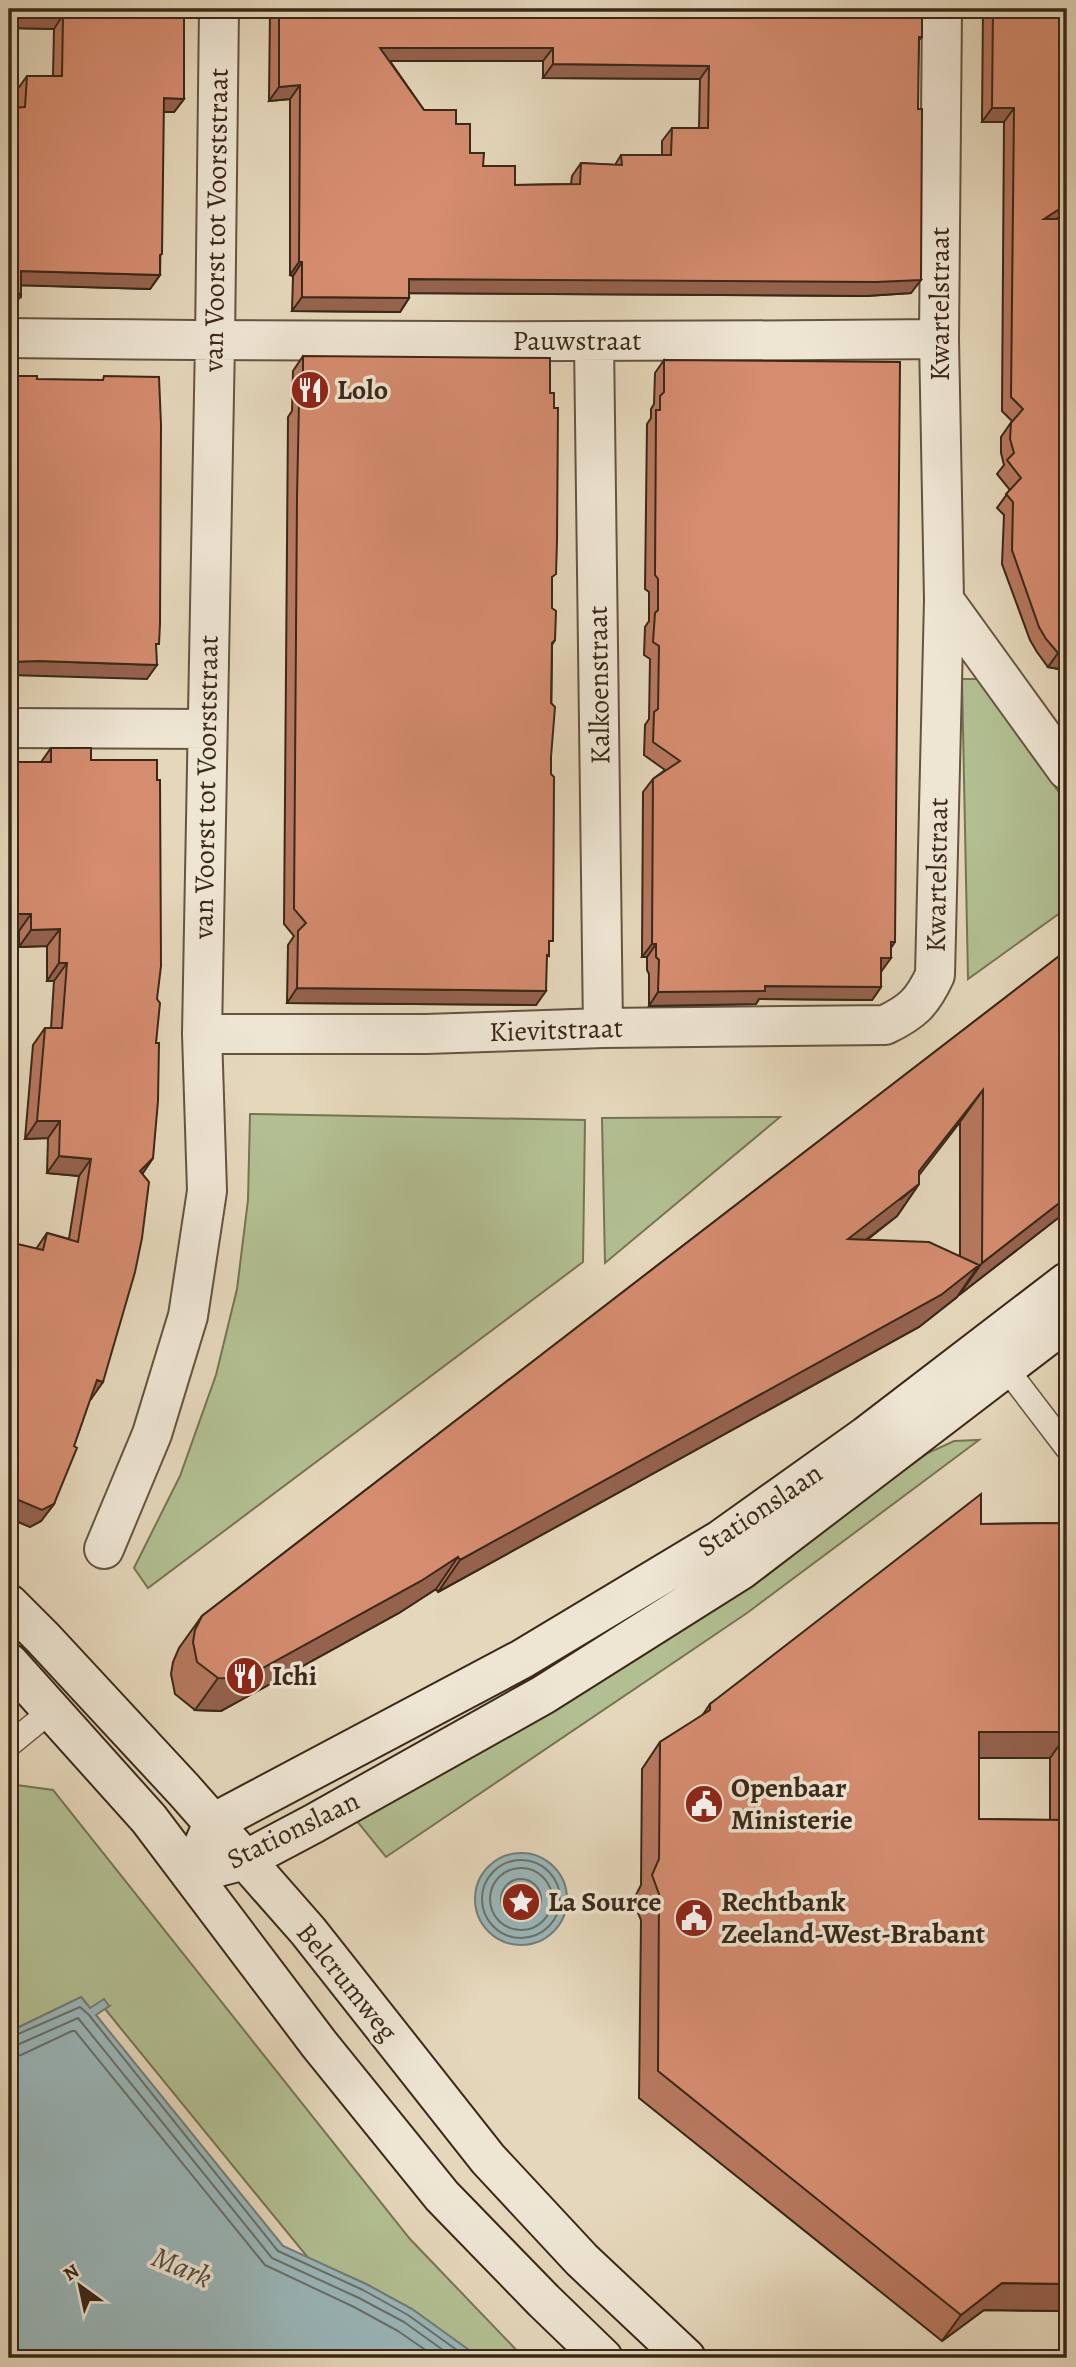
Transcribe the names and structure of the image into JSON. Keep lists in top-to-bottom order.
{
  "streets": {
    "street": [
      "van Voorst tot Voorststraat",
      "Kwartelstraat",
      "Pauwstraat",
      "Kalkoenstraat",
      "Kievitstraat",
      "Stationslaan",
      "Belcrumweg"
    ]
  },
  "crossings": [
    ["van Voorst tot Voorststraat", "Pauwstraat"],
    ["van Voorst tot Voorststraat", "Kievitstraat"],
    ["Kwartelstraat", "Pauwstraat"],
    ["Kwartelstraat", "Kievitstraat"],
    ["Pauwstraat", "Kalkoenstraat"],
    ["Kalkoenstraat", "Kievitstraat"],
    ["Stationslaan", "Belcrumweg"]
  ],
  "water": ["Mark"],
  "places": {
    "restaurant": ["Lolo", "Ichi"],
    "public building": ["Openbaar Ministerie", "Rechtbank Zeeland-West-Brabant"],
    "place": ["La Source"]
  },
  "north": "top left"
}
